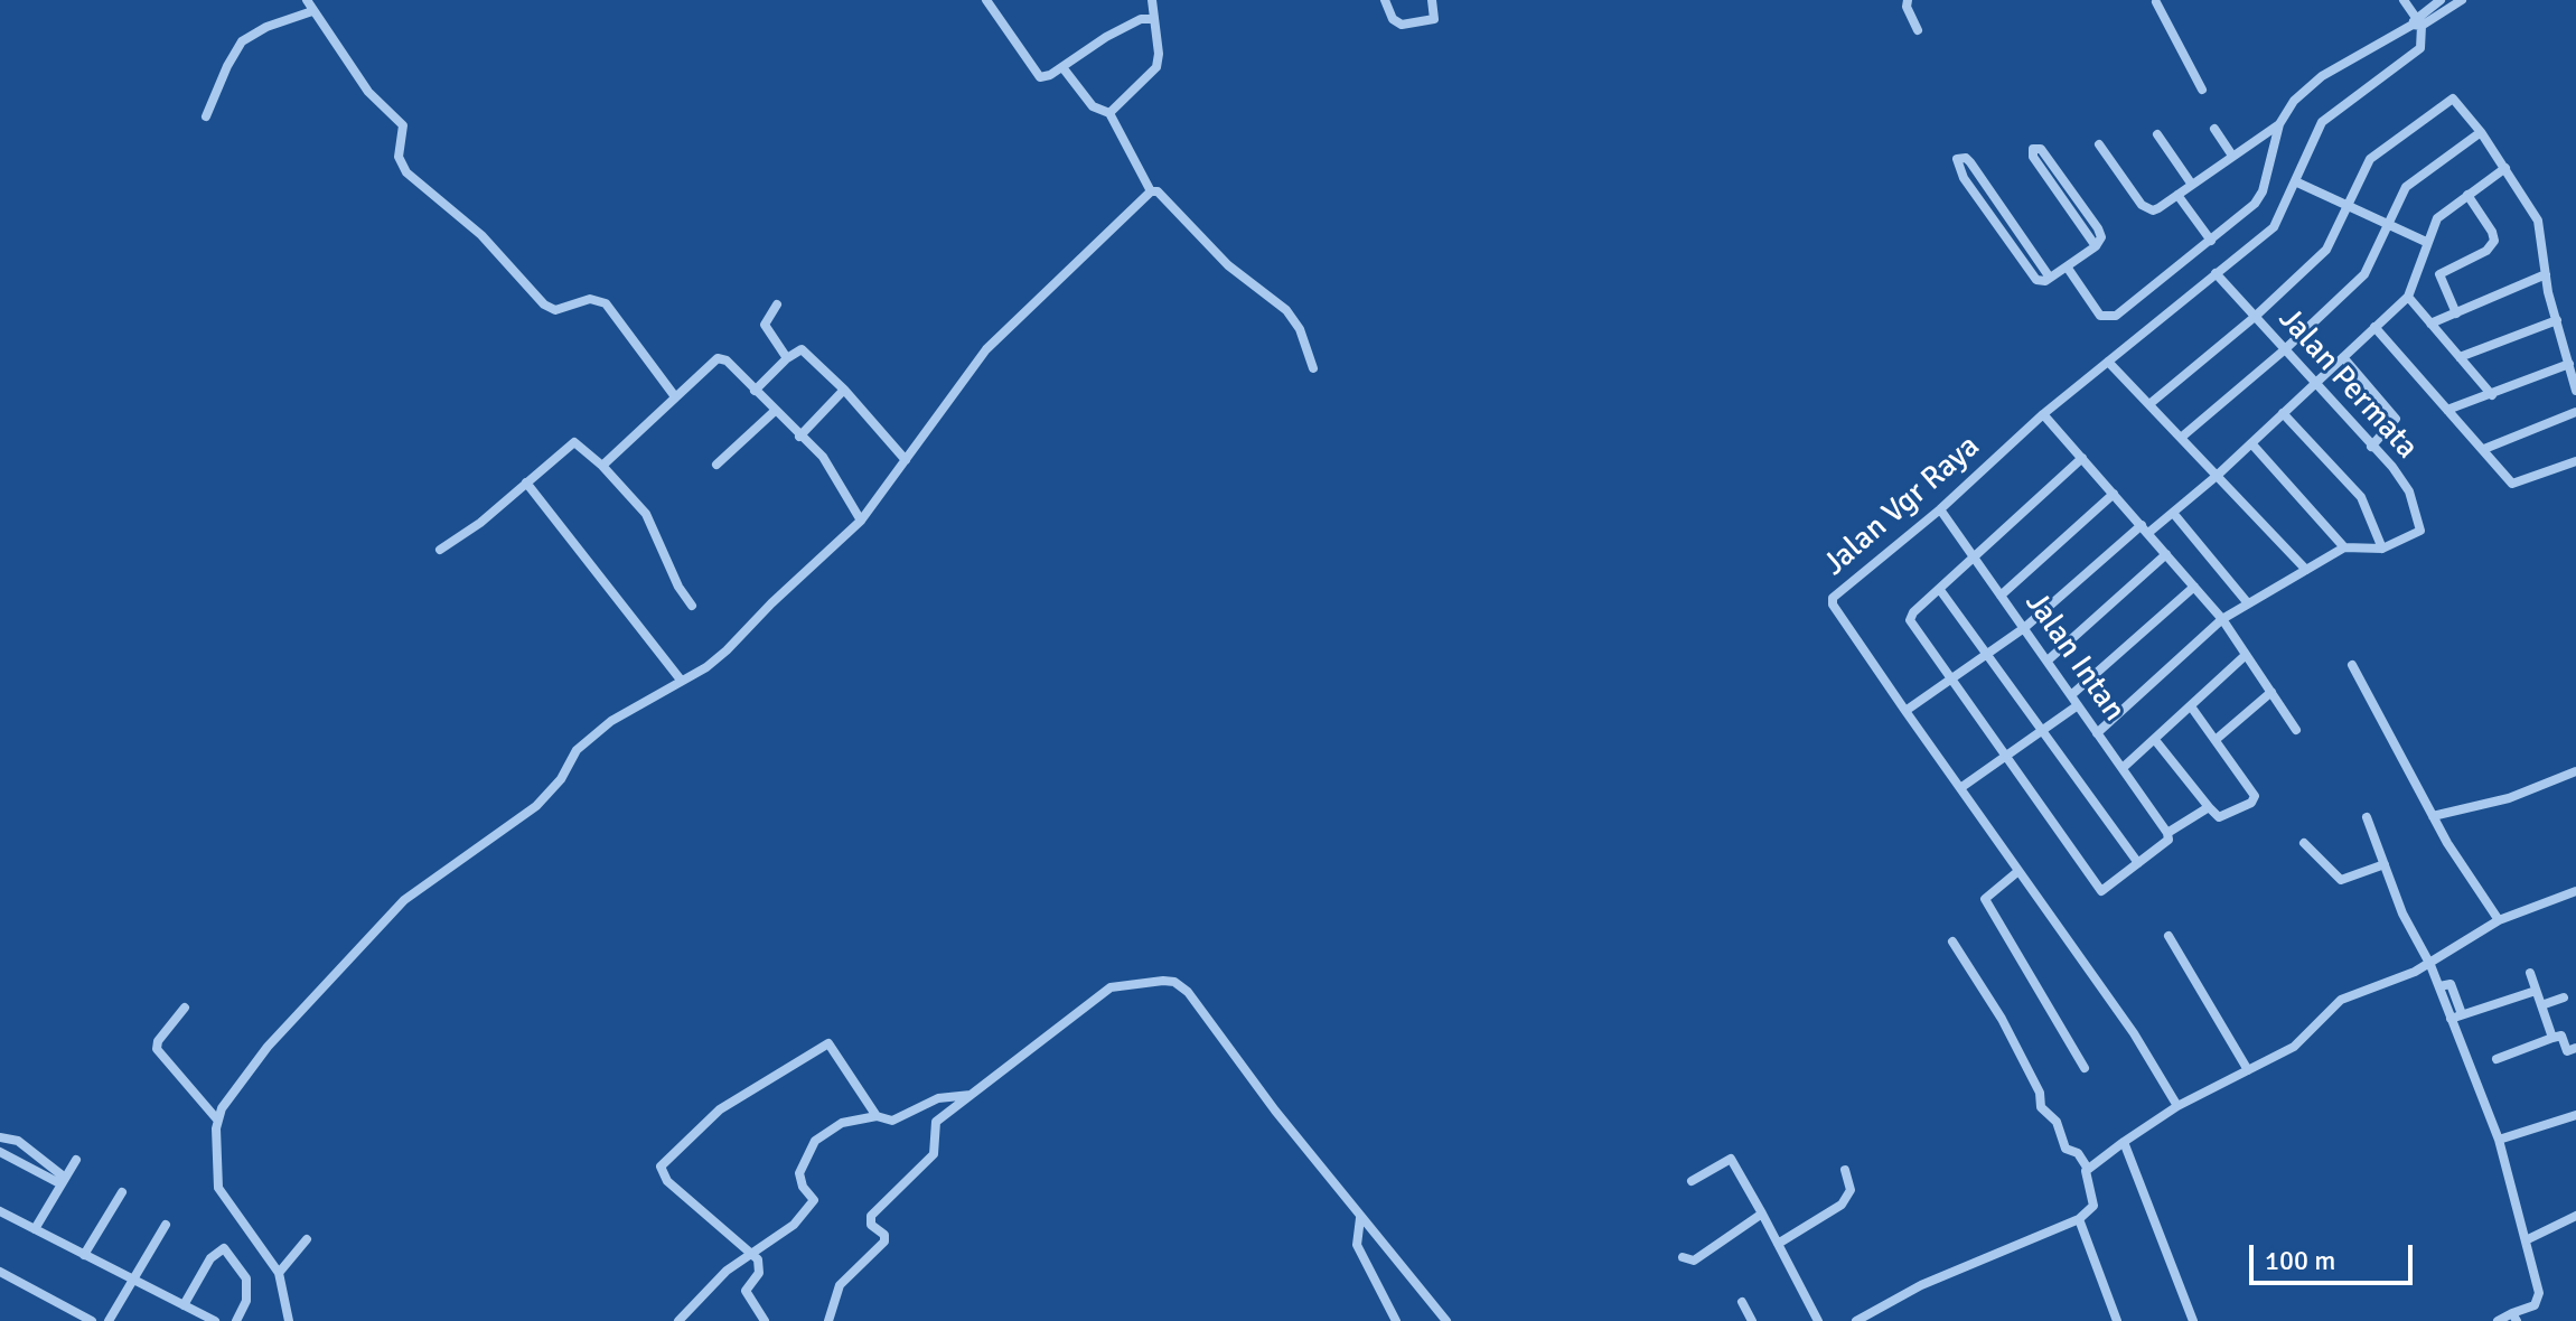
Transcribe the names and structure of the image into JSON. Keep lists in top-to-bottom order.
{
  "streets": {
    "street": ["Jalan Permata", "Jalan Vgr Raya", "Jalan Intan"]
  },
  "crossings": [
    ["Jalan Permata", "Jalan Vgr Raya"],
    ["Jalan Vgr Raya", "Jalan Intan"]
  ],
  "scale_bar": "100 m"
}
